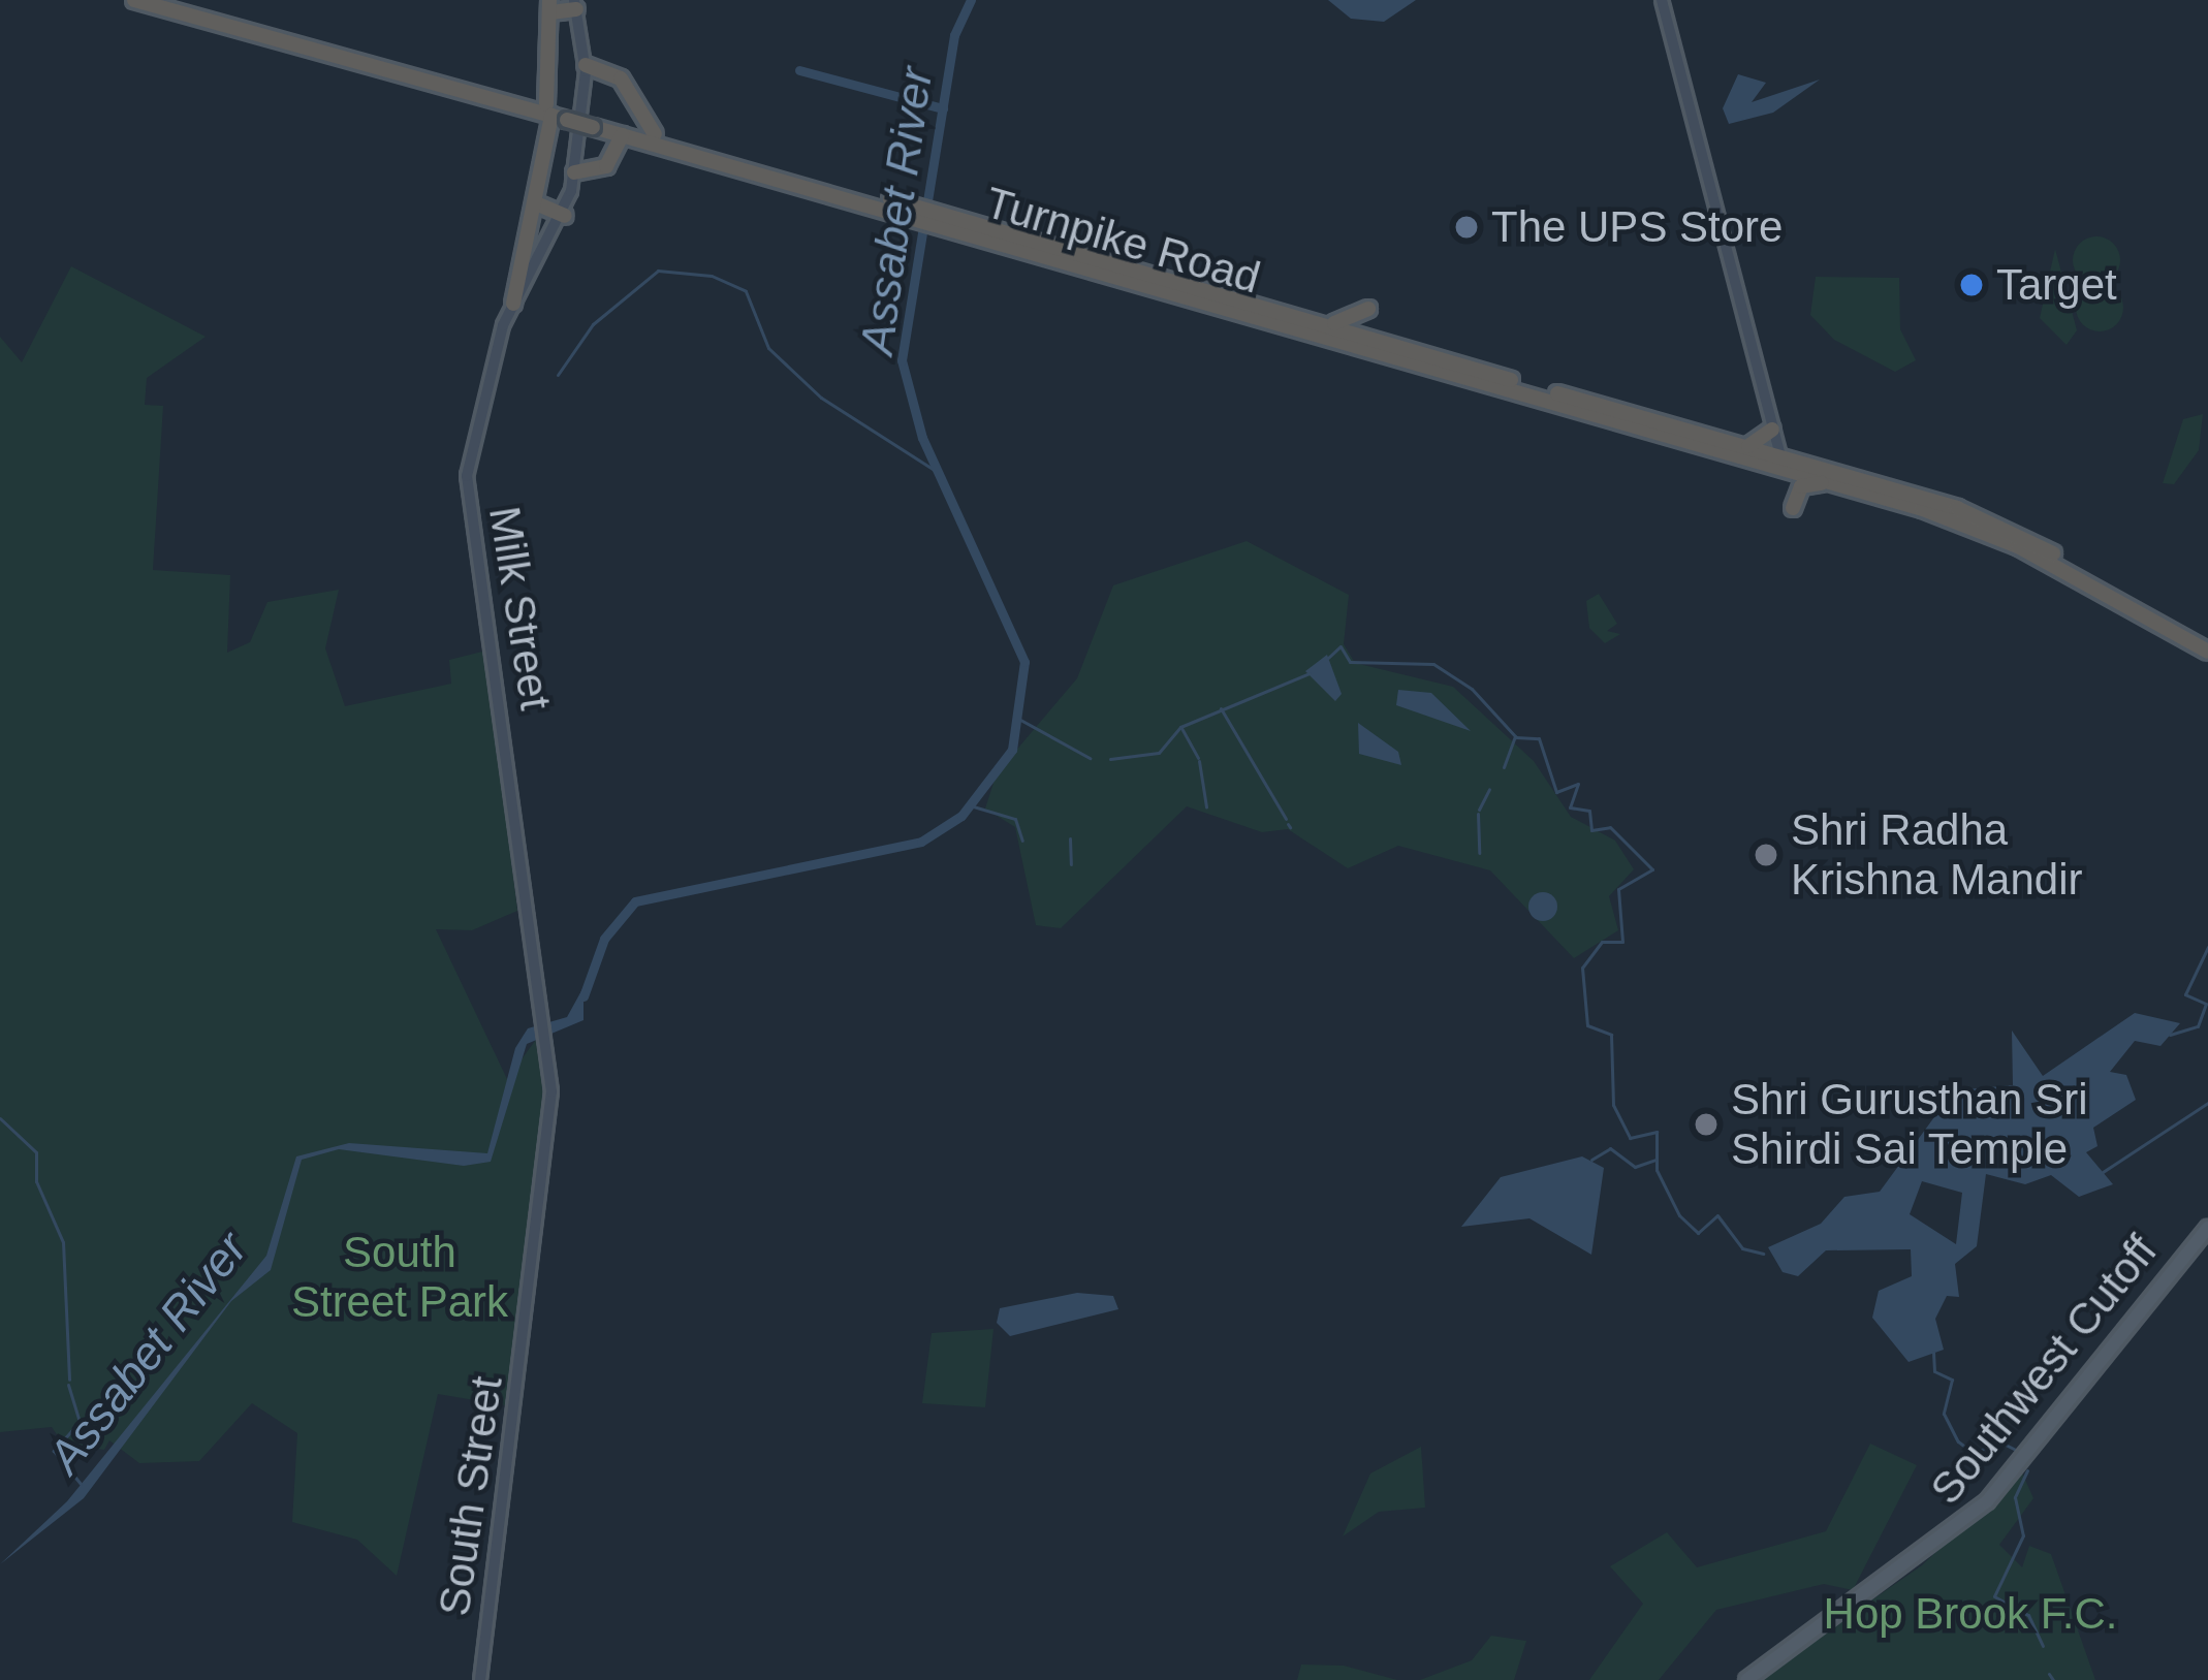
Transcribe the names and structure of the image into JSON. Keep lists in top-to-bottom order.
{
  "streets": {
    "highway": ["Turnpike Road"],
    "main road": ["Milk Street", "Southwest Cutoff", "South Street"]
  },
  "crossings": [
    ["Milk Street", "South Street"]
  ],
  "water": ["Assabet River"],
  "parks": ["South Street Park", "Hop Brook F.C."],
  "places": [
    "The UPS Store",
    "Target",
    "Shri Radha Krishna Mandir",
    "Shri Gurusthan Sri Shirdi Sai Temple"
  ]
}
